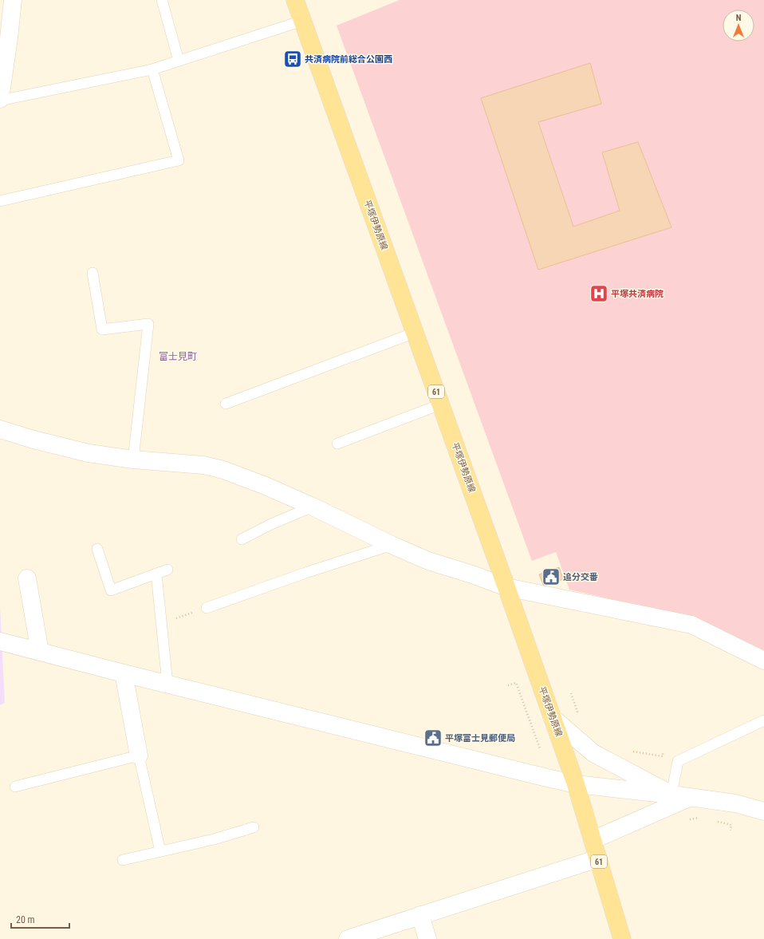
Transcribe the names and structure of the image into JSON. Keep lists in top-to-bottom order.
{
  "streets": {
    "main road": ["平塚伊勢原線", "61"]
  },
  "districts": ["富士見町"],
  "places": {
    "bus stop": ["共済病院前総合公園西"],
    "hospital": ["平塚共済病院"],
    "public building": ["追分交番", "平塚富士見郵便局"]
  },
  "scale_bar": "20 m",
  "north": "top"
}
